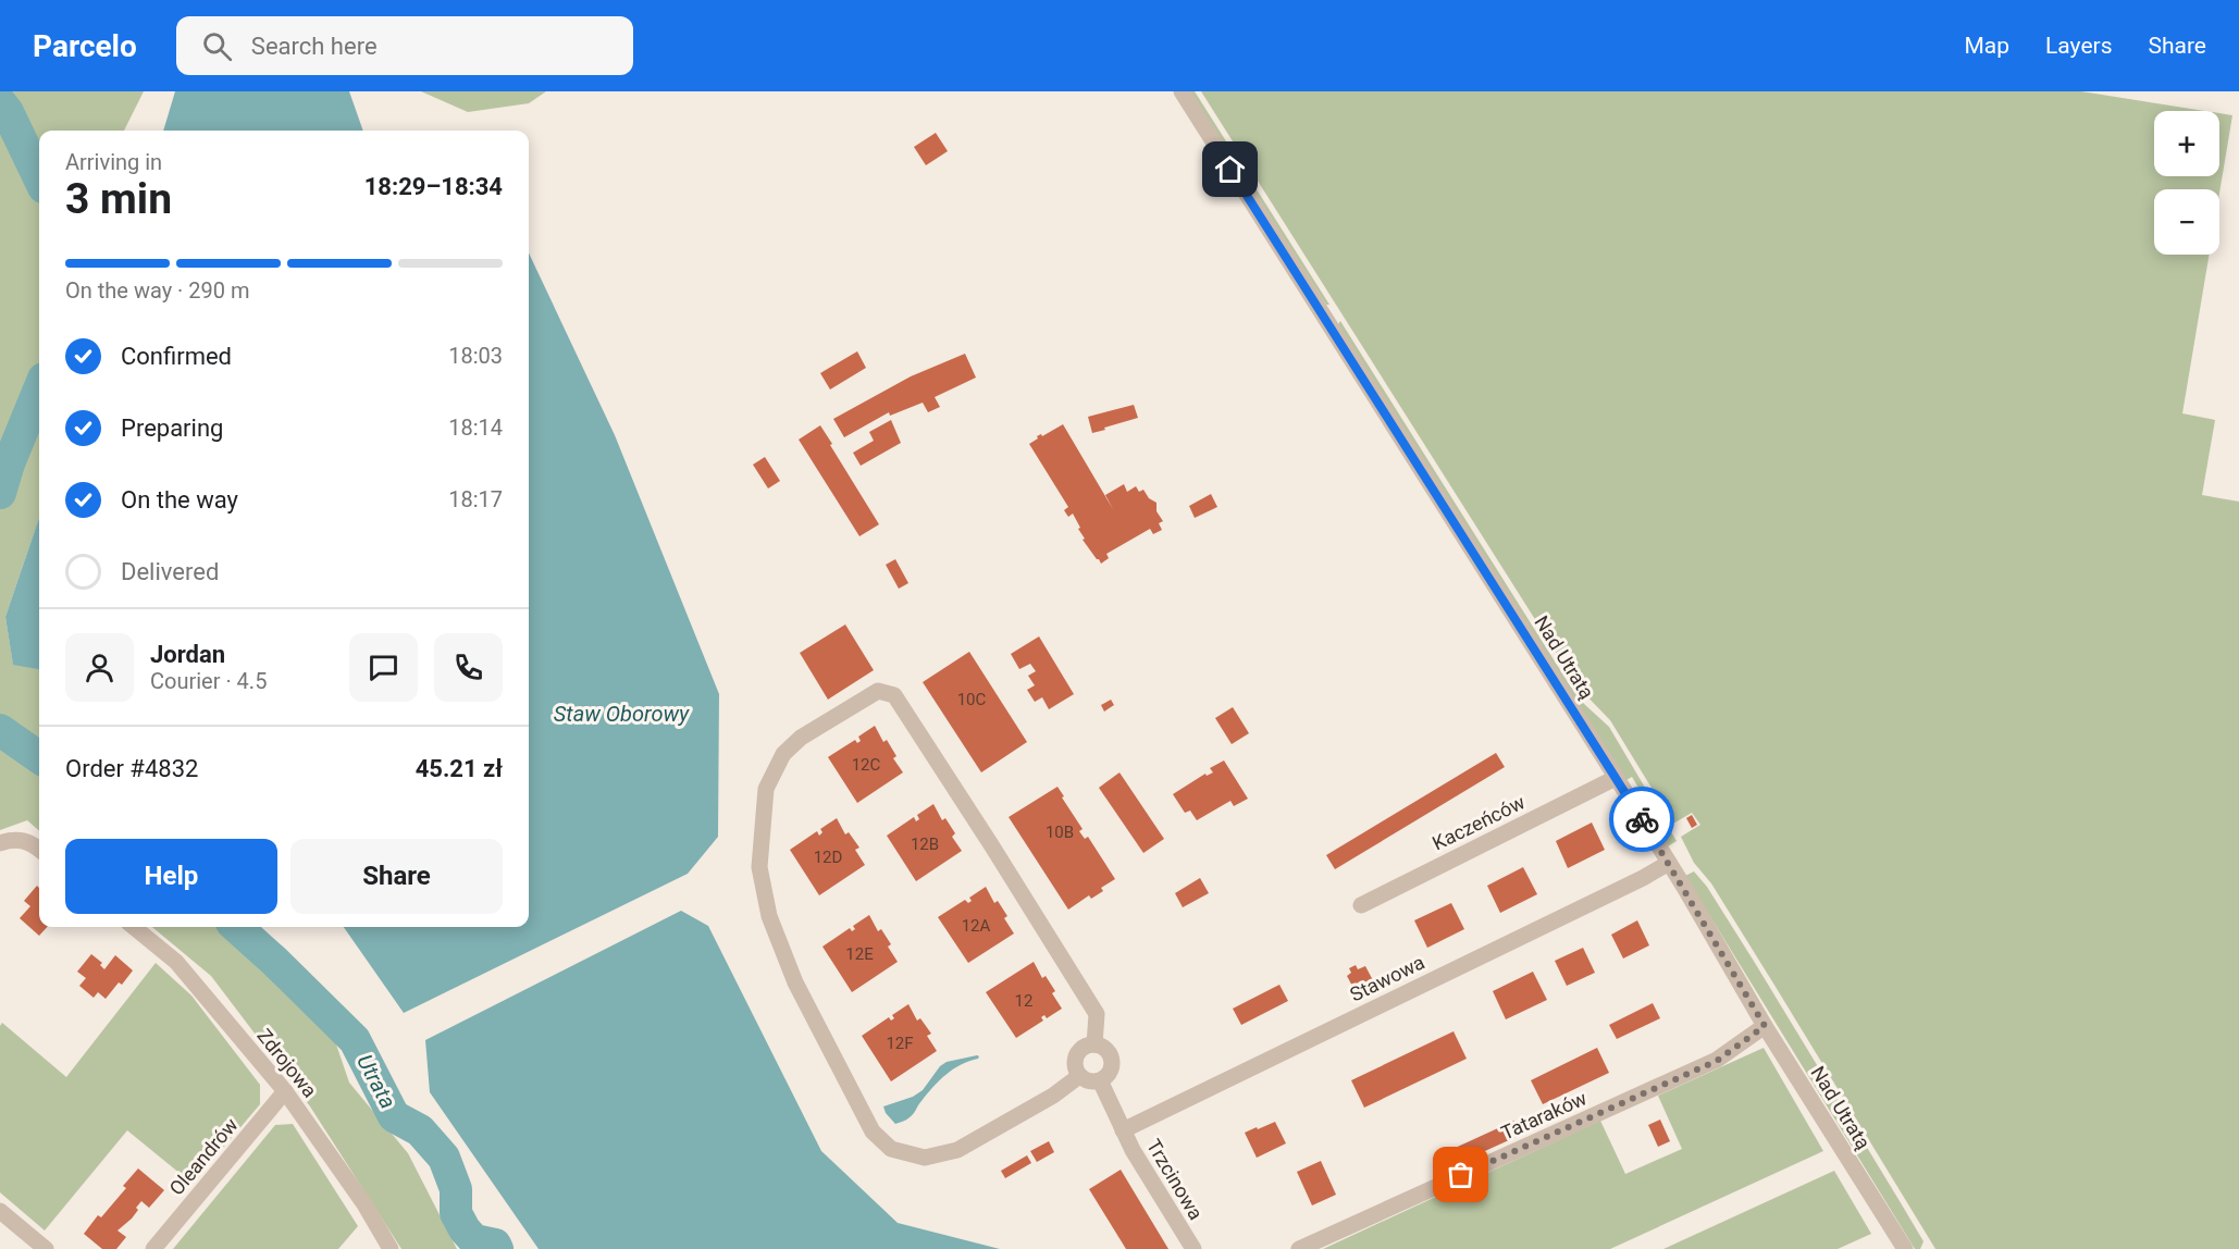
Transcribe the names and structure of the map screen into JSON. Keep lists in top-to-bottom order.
{
  "streets": {
    "street": [
      "Nad Utratą",
      "Kaczeńców",
      "Stawowa",
      "Zdrojowa",
      "Tataraków",
      "Oleandrów",
      "Trzcinowa"
    ]
  },
  "crossings": [
    ["Nad Utratą", "Kaczeńców"],
    ["Nad Utratą", "Stawowa"],
    ["Nad Utratą", "Tataraków"],
    ["Stawowa", "Trzcinowa"],
    ["Zdrojowa", "Oleandrów"]
  ],
  "water": ["Staw Oborowy", "Utrata"],
  "house_numbers": [
    "10C",
    "12C",
    "10B",
    "12B",
    "12D",
    "12A",
    "12E",
    "12",
    "12F"
  ],
  "page": {
    "header": "Parcelo",
    "search": "Search here",
    "nav": ["Map", "Layers", "Share"],
    "map_buttons": ["+", "−"],
    "heading": ["3 min", "Arriving in", "18:29–18:34"],
    "panel": [
      "Jordan",
      "Courier · 4.5",
      "Order #4832",
      "45.21 zł"
    ],
    "bar": "On the way · 290 m",
    "list": [
      ["Confirmed", "18:03"],
      ["Preparing", "18:14"],
      ["On the way", "18:17"],
      "Delivered"
    ],
    "buttons": ["Help", "Share"]
  }
}
